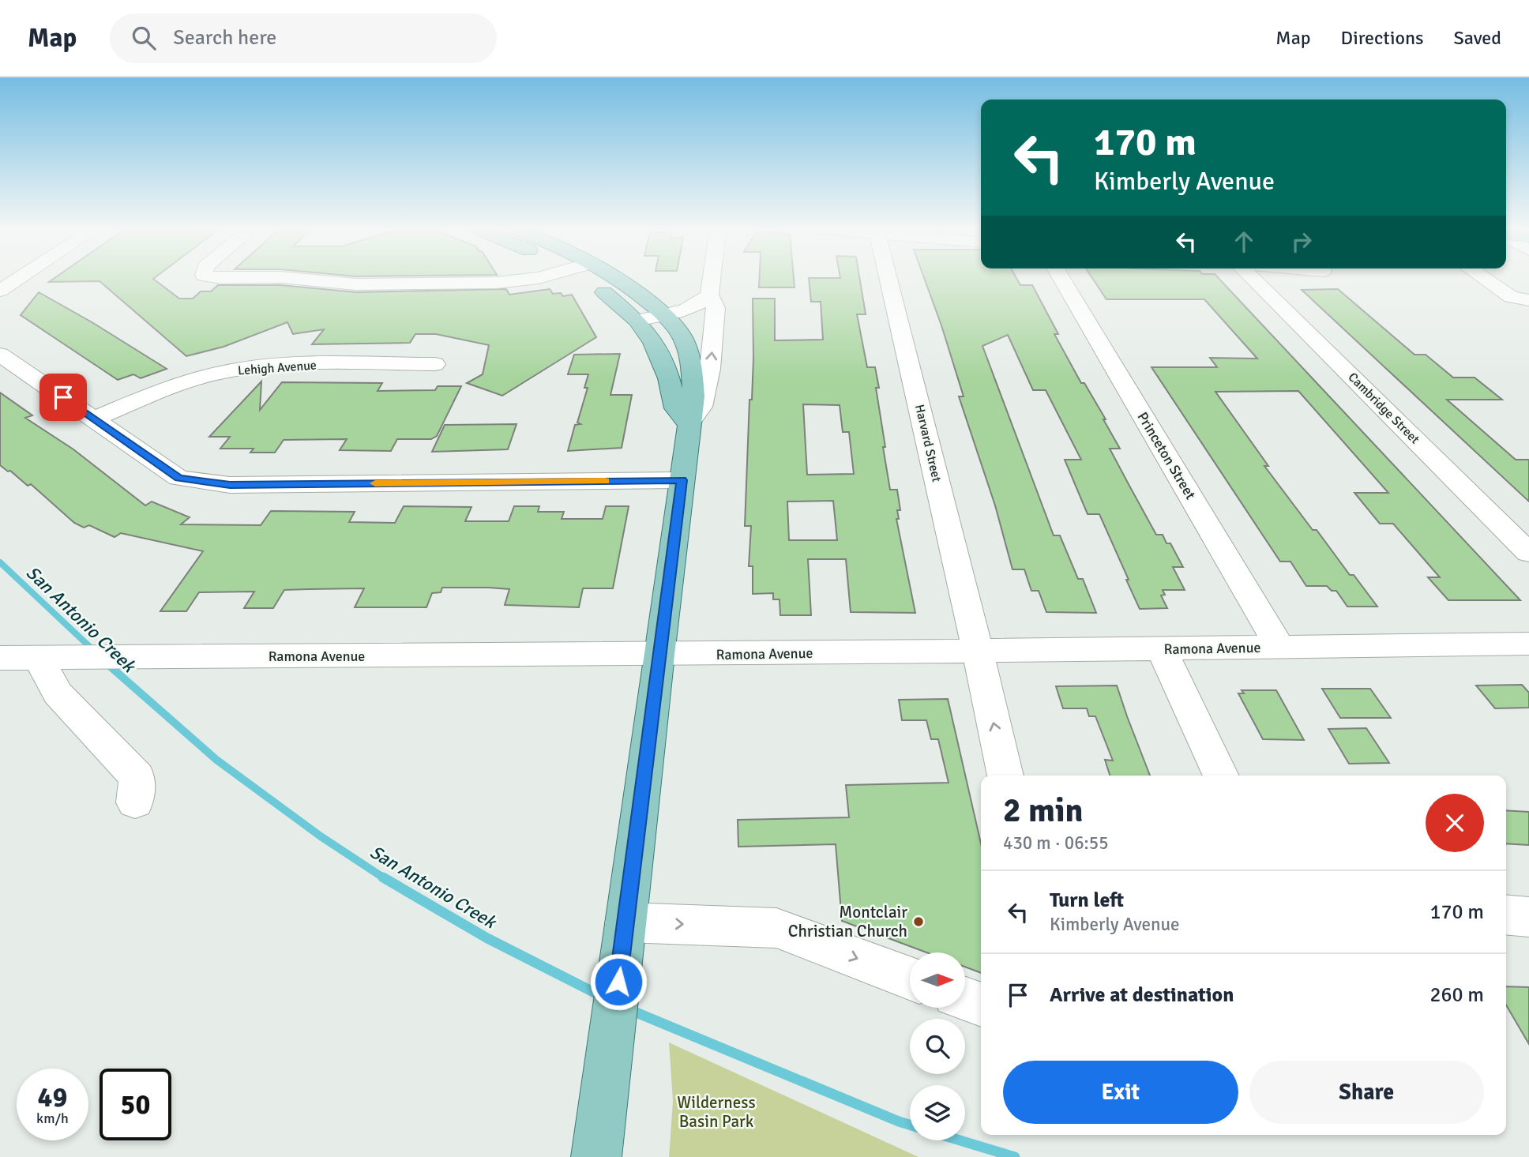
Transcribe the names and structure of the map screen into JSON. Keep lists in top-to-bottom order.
{
  "streets": {
    "street": [
      "Lehigh Avenue",
      "Cambridge Street",
      "Harvard Street",
      "Princeton Street",
      "Ramona Avenue"
    ]
  },
  "crossings": [
    ["Harvard Street", "Ramona Avenue"],
    ["Princeton Street", "Ramona Avenue"]
  ],
  "water": ["San Antonio Creek"],
  "parks": ["Wilderness Basin Park"],
  "places": ["Montclair Christian Church"],
  "north": "right",
  "page": {
    "header": "Map",
    "search": "Search here",
    "nav": ["Map", "Directions", "Saved"],
    "turn": ["170 m", "Kimberly Avenue"],
    "heading": ["2 min", "430 m · 06:55"],
    "list": [
      {
        "name": "Turn left",
        "note": "Kimberly Avenue",
        "value": "170 m"
      },
      {
        "name": "Arrive at destination",
        "value": "260 m"
      }
    ],
    "buttons": ["Exit", "Share"],
    "speed": "49 km/h",
    "limit": "50"
  }
}
